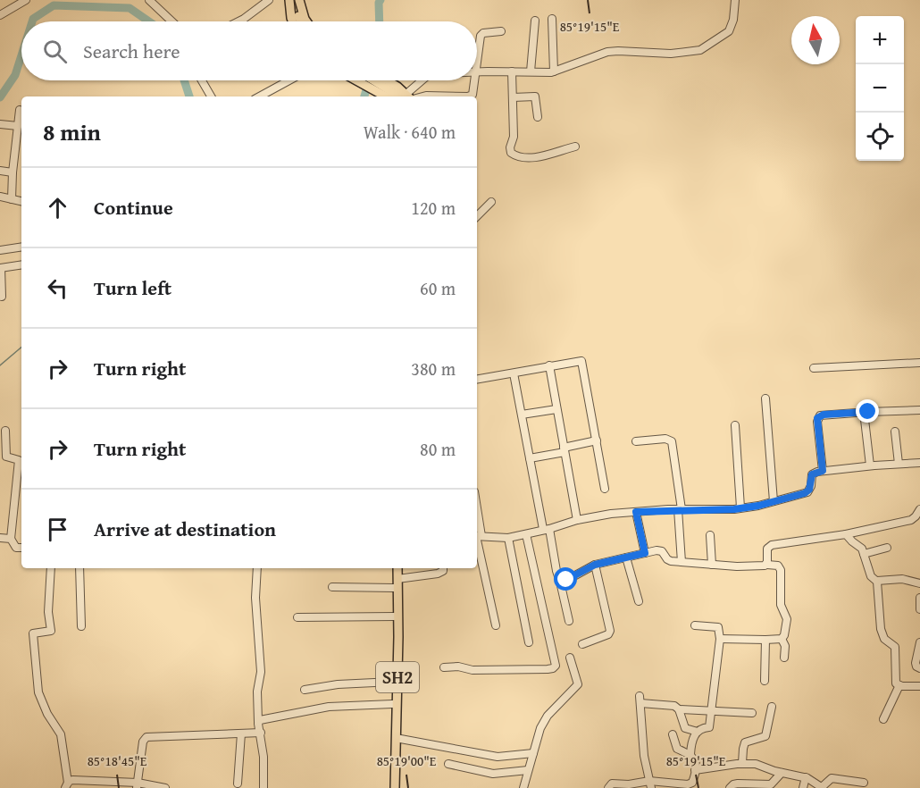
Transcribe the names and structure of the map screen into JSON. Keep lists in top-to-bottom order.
{
  "streets": {
    "main road": ["SH2"]
  },
  "north": "top",
  "page": {
    "map_buttons": ["+", "−"],
    "search": "Search here",
    "heading": ["8 min", "Walk · 640 m"],
    "list": [
      ["Continue", "120 m"],
      ["Turn left", "60 m"],
      ["Turn right", "380 m"],
      ["Turn right", "80 m"],
      "Arrive at destination"
    ]
  },
  "coordinates": ["85°19'15\"E", "85°18'45\"E", "85°19'00\"E"]
}
